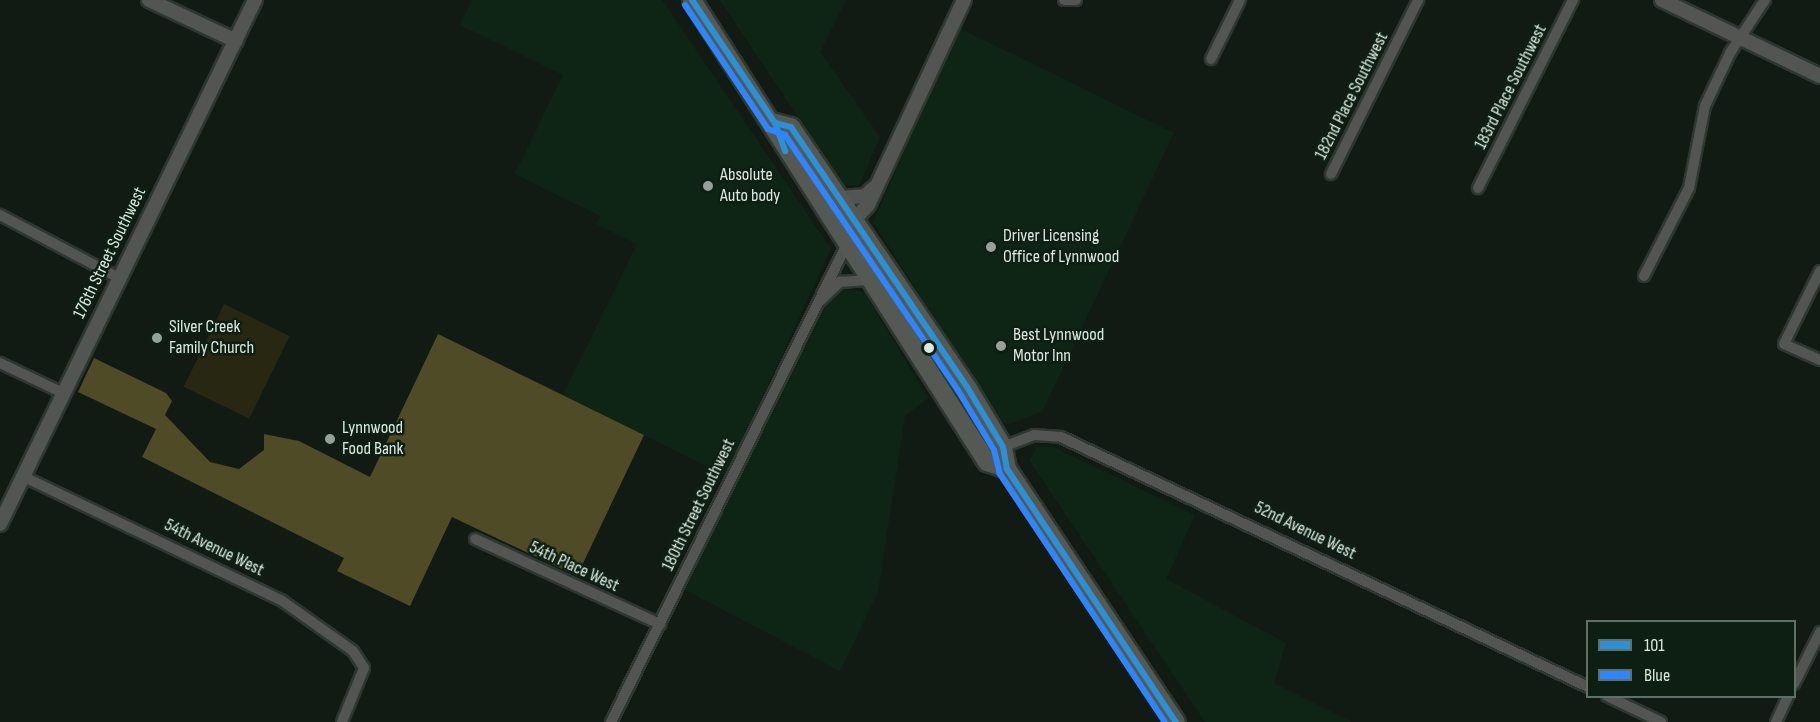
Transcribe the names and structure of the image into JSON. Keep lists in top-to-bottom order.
{
  "streets": {
    "street": [
      "183rd Place Southwest",
      "182nd Place Southwest",
      "176th Street Southwest",
      "180th Street Southwest",
      "52nd Avenue West",
      "54th Avenue West",
      "54th Place West"
    ]
  },
  "crossings": [
    ["176th Street Southwest", "54th Avenue West"],
    ["180th Street Southwest", "54th Place West"]
  ],
  "places": [
    "Absolute Auto body",
    "Driver Licensing Office of Lynnwood",
    "Silver Creek Family Church",
    "Best Lynnwood Motor Inn",
    "Lynnwood Food Bank"
  ],
  "lines": ["transit line 101", "transit line Blue"],
  "legend": ["101", "Blue"]
}
